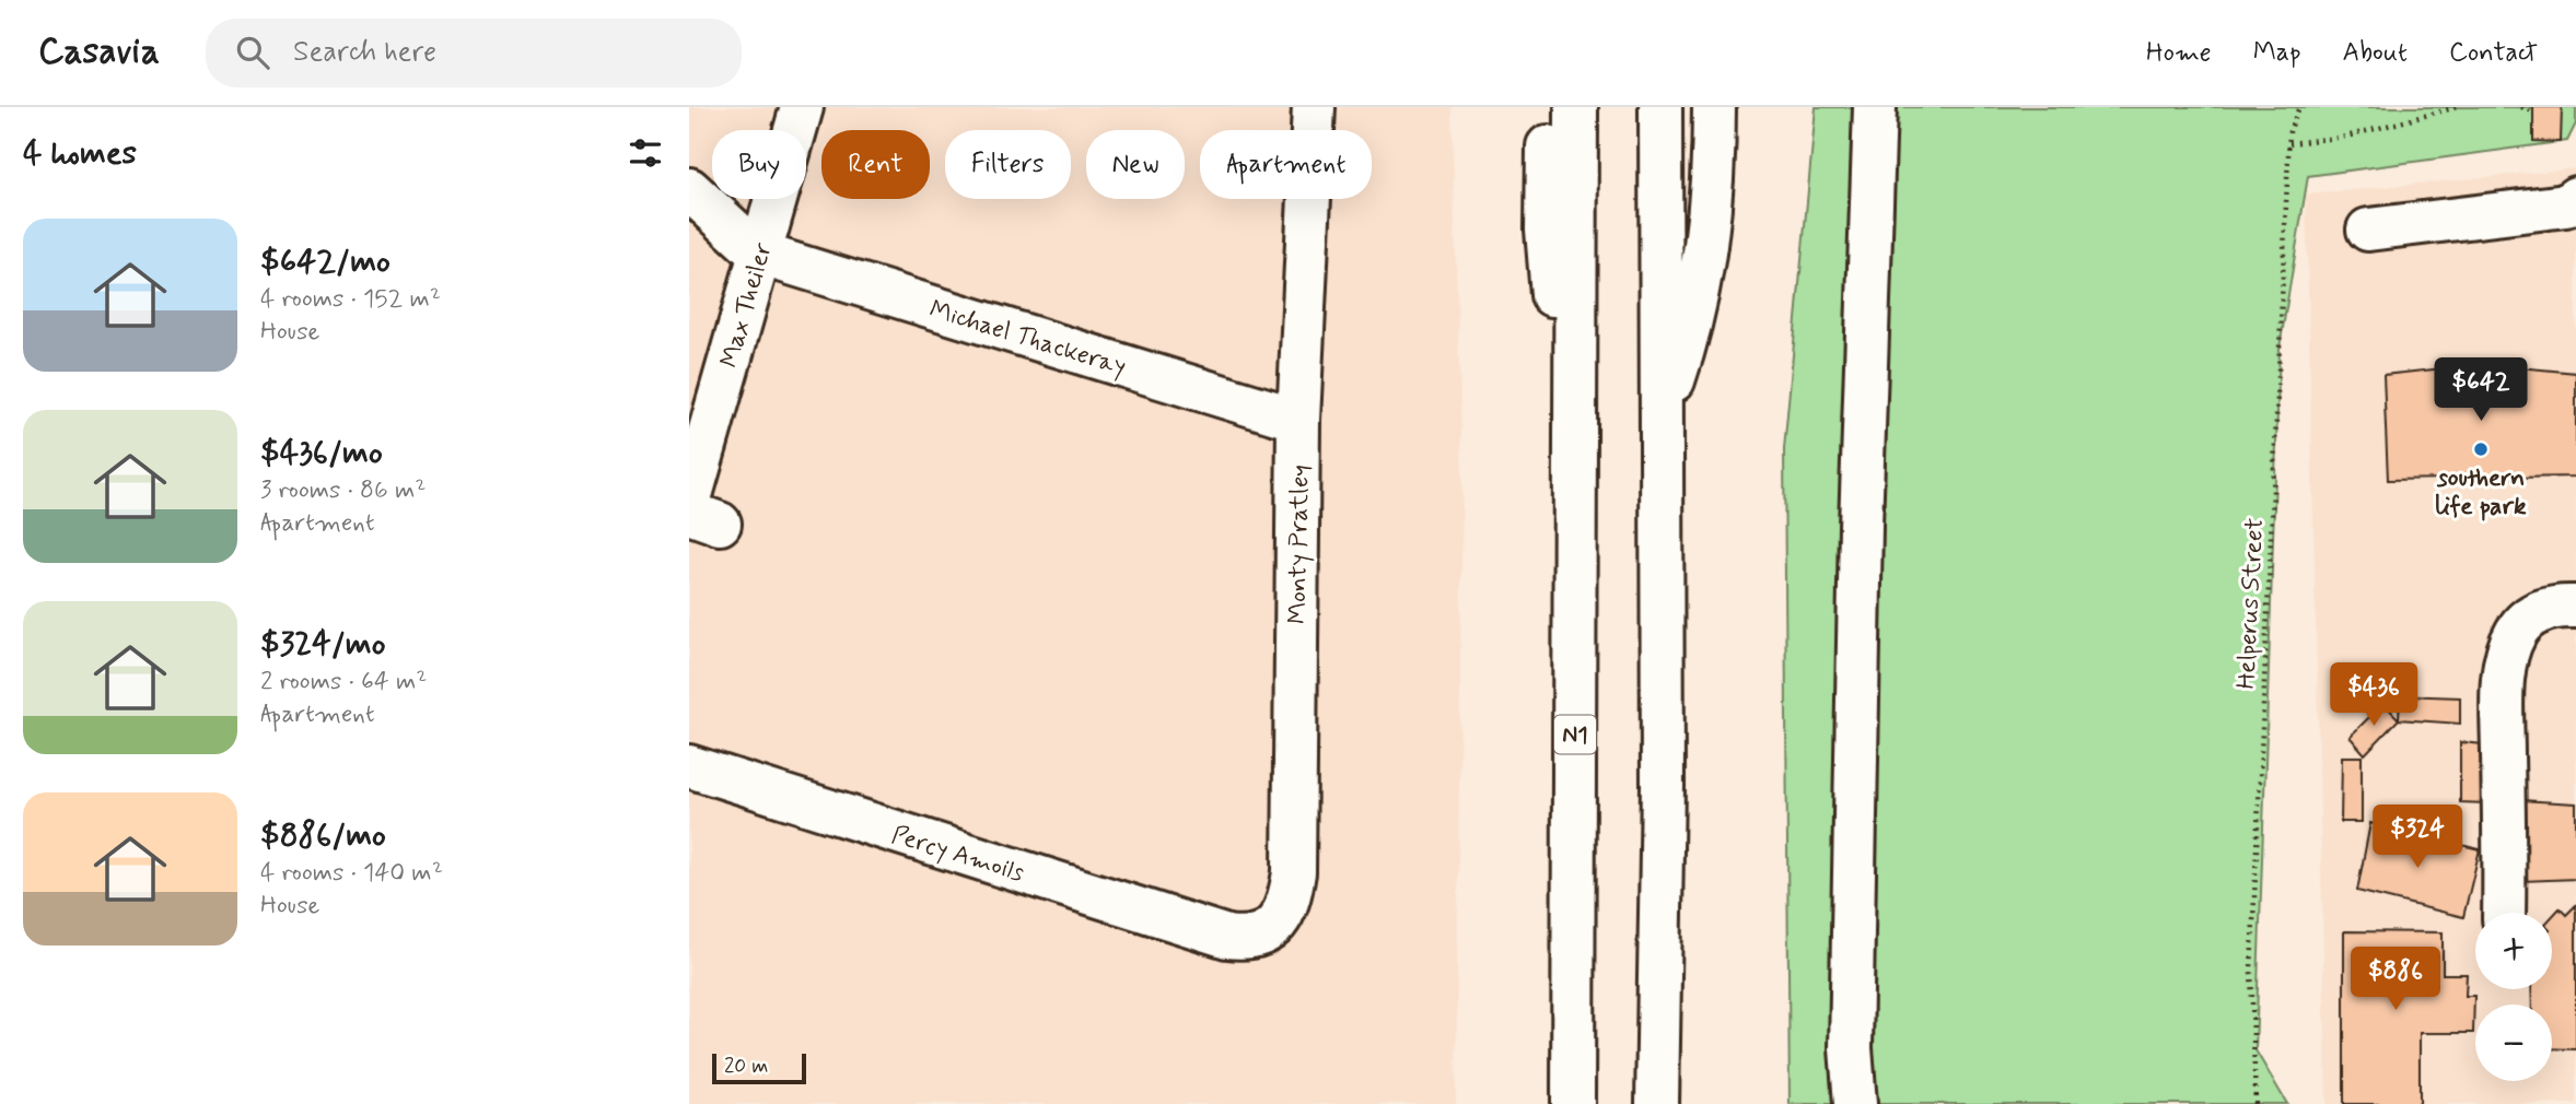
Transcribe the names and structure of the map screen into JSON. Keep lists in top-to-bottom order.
{
  "streets": {
    "main road": [
      "Max Theiler",
      "Michael Thackeray",
      "Monty Pratley",
      "N1",
      "Percy Amoils"
    ],
    "path": ["Helperus Street"]
  },
  "crossings": [
    ["Max Theiler", "Michael Thackeray"],
    ["Michael Thackeray", "Monty Pratley"],
    ["Monty Pratley", "Percy Amoils"]
  ],
  "places": ["southern life park"],
  "scale_bar": "20 m",
  "page": {
    "header": "Casavia",
    "search": "Search here",
    "nav": [
      "Home",
      "Map",
      "About",
      "Contact"
    ],
    "heading": "4 homes",
    "chip": [
      "Buy",
      "Rent",
      "Filters",
      "New",
      "Apartment"
    ],
    "list": [
      {
        "name": "$642/mo",
        "note": "4 rooms · 152 m² · House"
      },
      {
        "name": "$436/mo",
        "note": "3 rooms · 86 m² · Apartment"
      },
      {
        "name": "$324/mo",
        "note": "2 rooms · 64 m² · Apartment"
      },
      {
        "name": "$886/mo",
        "note": "4 rooms · 140 m² · House"
      }
    ],
    "price": [
      "$642",
      "$436",
      "$324",
      "$886"
    ],
    "map_buttons": ["+", "−"],
    "scale": "20 m"
  }
}
